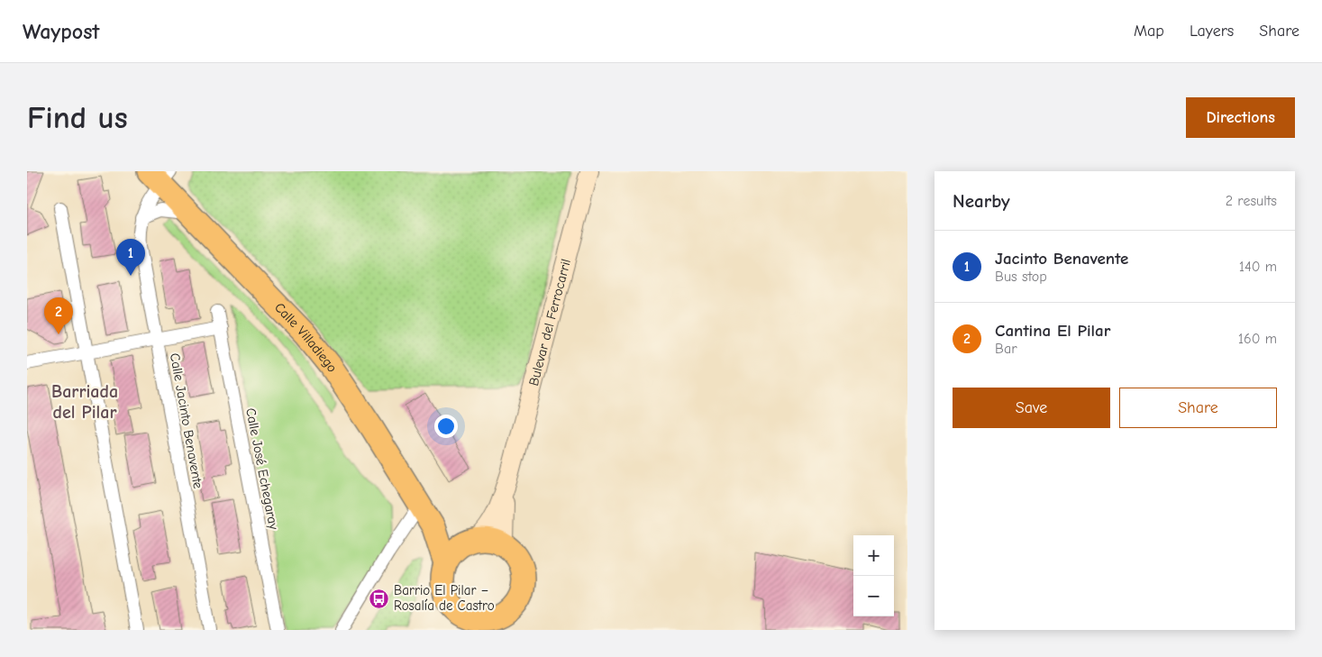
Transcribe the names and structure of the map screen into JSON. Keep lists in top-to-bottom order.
{
  "streets": {
    "highway": ["Calle Villadiego"],
    "main road": ["Bulevar del Ferrocarril"],
    "street": ["Calle Jacinto Benavente", "Calle José Echegaray"]
  },
  "crossings": [
    ["Bulevar del Ferrocarril", "Calle Villadiego"],
    ["Calle Villadiego", "Calle Jacinto Benavente"]
  ],
  "districts": ["Barriada del Pilar"],
  "places": {
    "bus stop": ["Barrio El Pilar – Rosalía de Castro"]
  },
  "page": {
    "header": "Waypost",
    "nav": ["Map", "Layers", "Share"],
    "buttons": [
      "Directions",
      ["Save", "Share"]
    ],
    "title": "Find us",
    "heading": ["Nearby", "2 results"],
    "list": [
      {
        "mark": "1",
        "name": "Jacinto Benavente",
        "note": "Bus stop",
        "value": "140 m"
      },
      {
        "mark": "2",
        "name": "Cantina El Pilar",
        "note": "Bar",
        "value": "160 m"
      }
    ],
    "pins": ["1", "2"],
    "map_buttons": ["+", "−"]
  }
}
